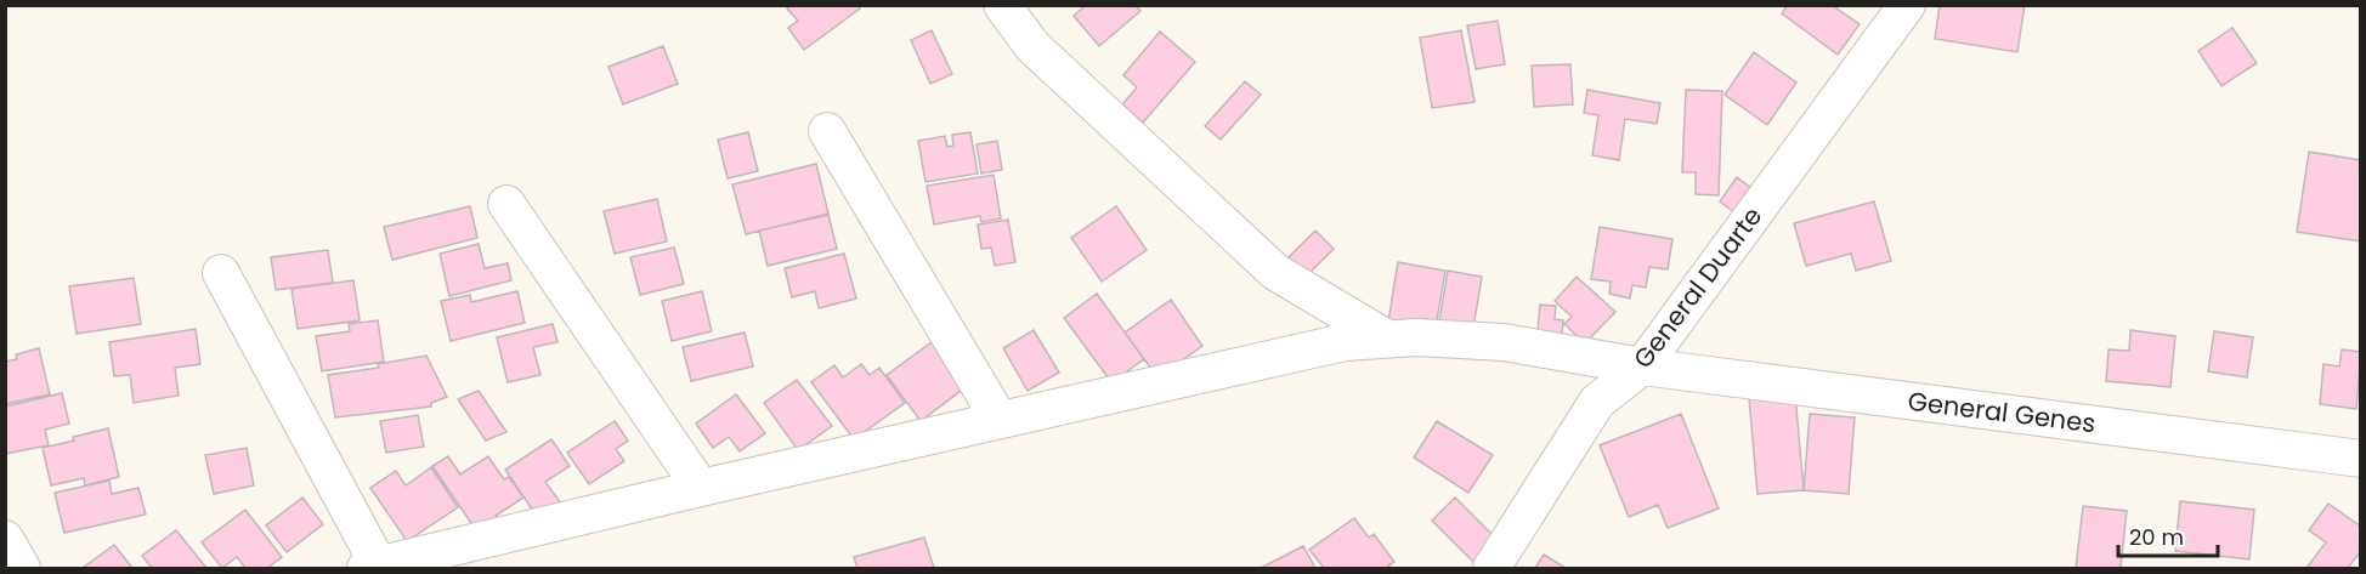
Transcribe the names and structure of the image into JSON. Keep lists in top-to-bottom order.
{
  "streets": {
    "street": ["General Duarte", "General Genes"]
  },
  "crossings": [
    ["General Duarte", "General Genes"]
  ],
  "scale_bar": "20 m"
}
